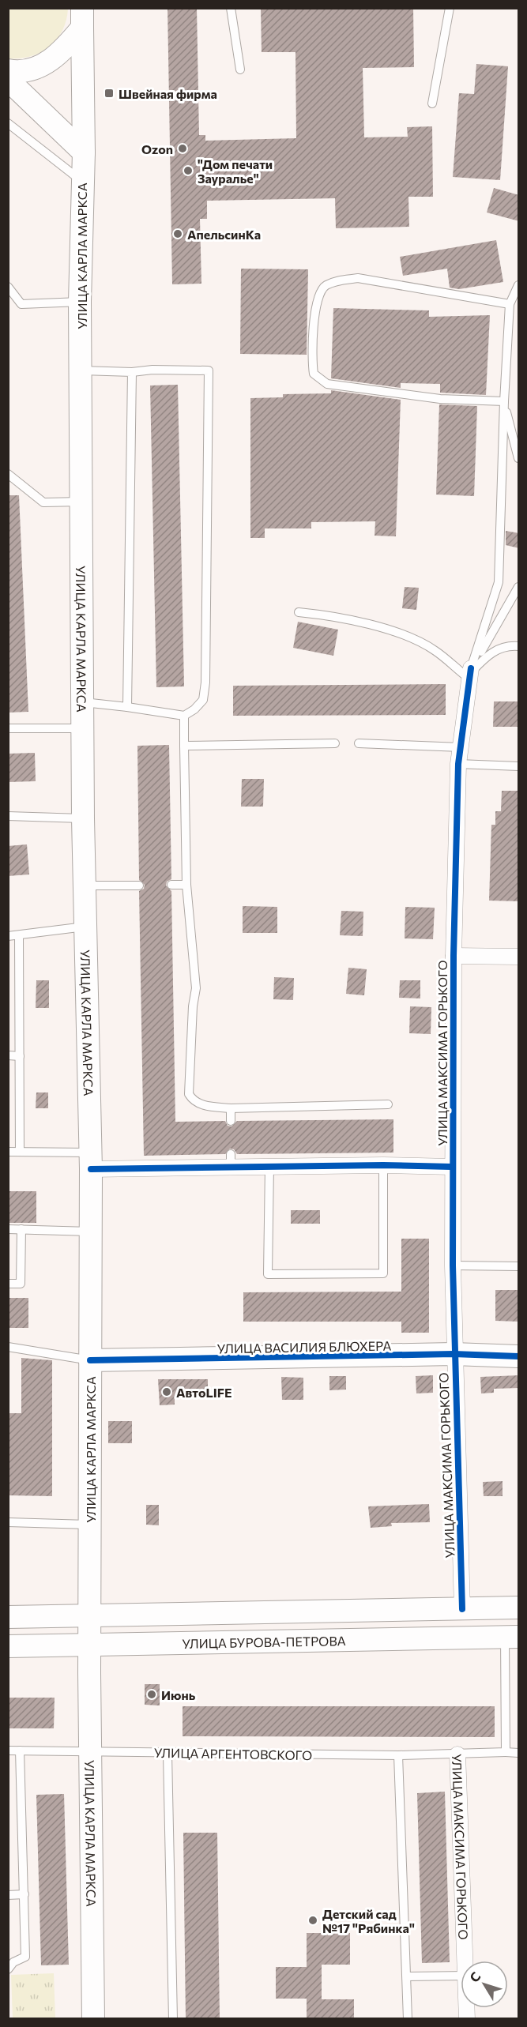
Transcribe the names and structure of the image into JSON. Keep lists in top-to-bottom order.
{
  "streets": {
    "main road": ["УЛИЦА КАРЛА МАРКСА", "УЛИЦА ВАСИЛИЯ БЛЮХЕРА", "УЛИЦА БУРОВА-ПЕТРОВА"],
    "street": ["УЛИЦА МАКСИМА ГОРЬКОГО"],
    "lane": ["УЛИЦА АРГЕНТОВСКОГО"]
  },
  "crossings": [
    ["УЛИЦА КАРЛА МАРКСА", "УЛИЦА ВАСИЛИЯ БЛЮХЕРА"],
    ["УЛИЦА КАРЛА МАРКСА", "УЛИЦА БУРОВА-ПЕТРОВА"],
    ["УЛИЦА КАРЛА МАРКСА", "УЛИЦА АРГЕНТОВСКОГО"],
    ["УЛИЦА МАКСИМА ГОРЬКОГО", "УЛИЦА ВАСИЛИЯ БЛЮХЕРА"],
    ["УЛИЦА МАКСИМА ГОРЬКОГО", "УЛИЦА АРГЕНТОВСКОГО"]
  ],
  "places": {
    "transit": ["Швейная фирма"],
    "other": [
      "Ozon",
      "\"Дом печати Зауралье\"",
      "АпельсинКа",
      "АвтоLIFE",
      "Июнь",
      "Детский сад №17 \"Рябинка\""
    ]
  },
  "north": "top left"
}
